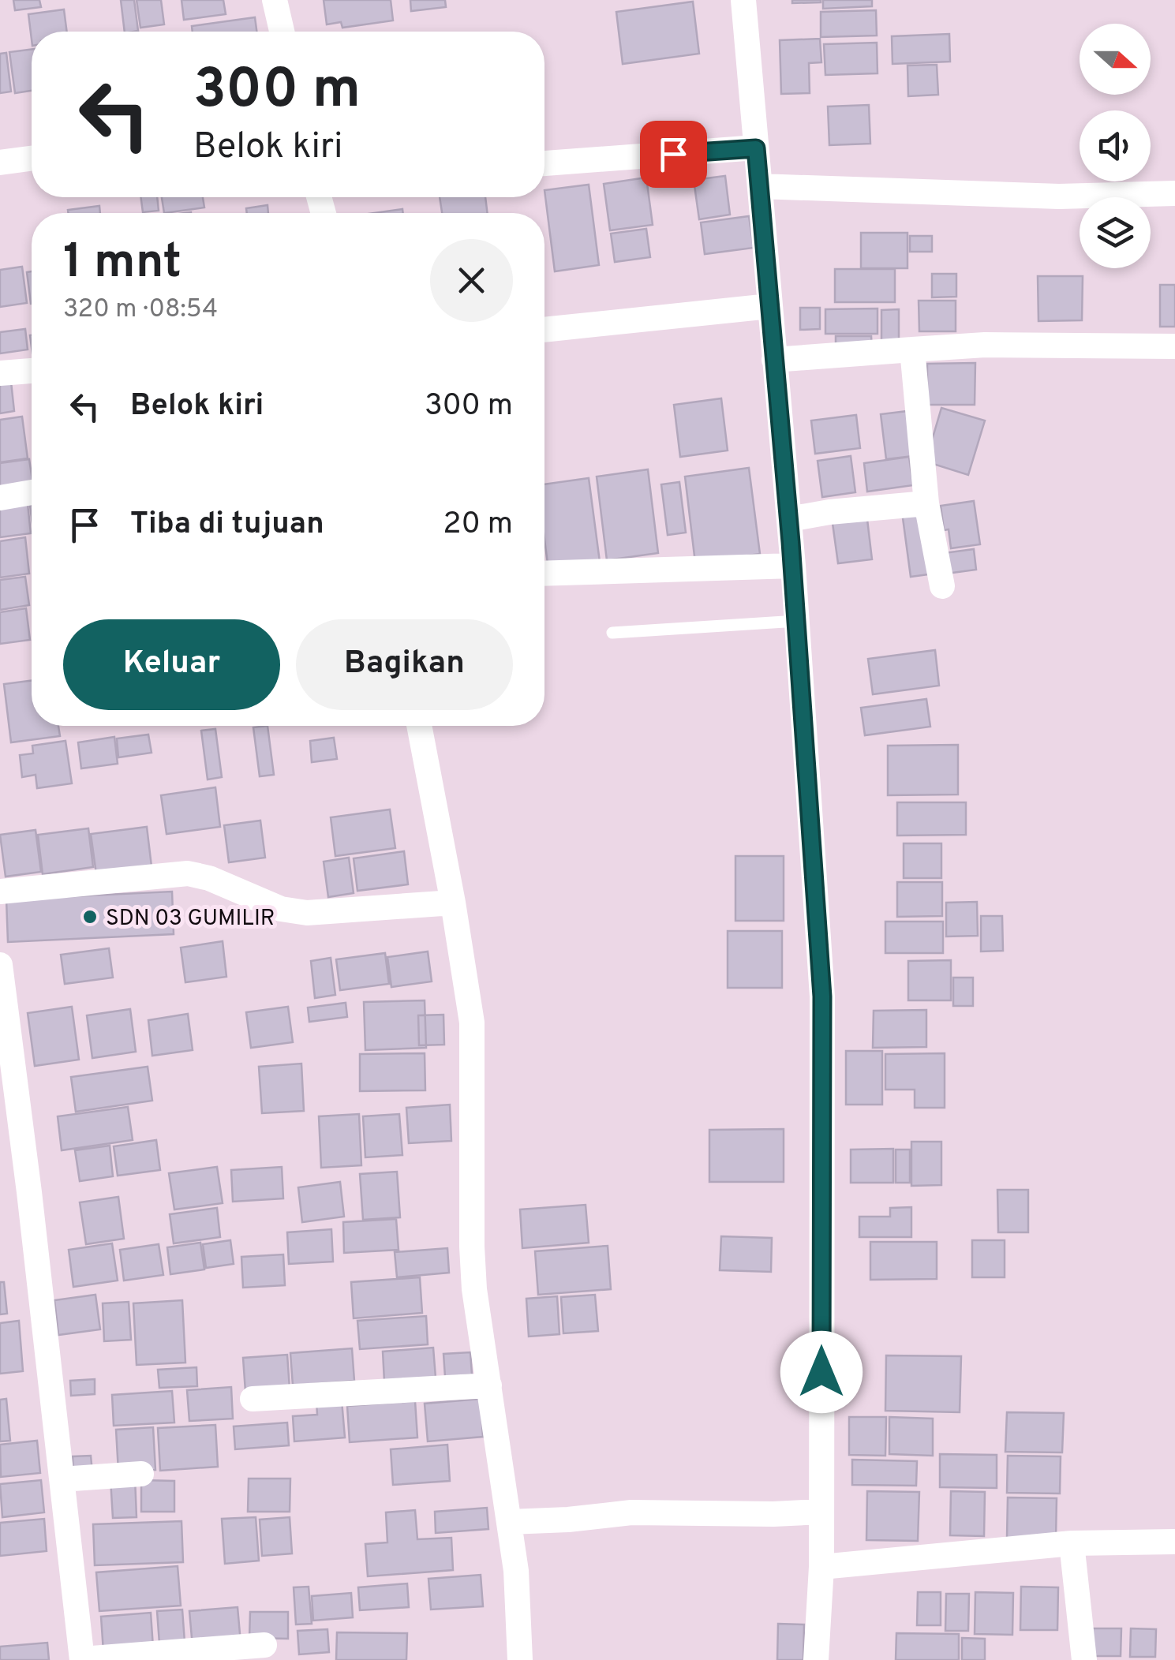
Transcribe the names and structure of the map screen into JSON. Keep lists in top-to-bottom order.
{
  "places": ["SDN 03 GUMILIR"],
  "north": "right",
  "page": {
    "turn": ["300 m", "Belok kiri"],
    "heading": ["1 mnt", "320 m · 08:54"],
    "list": [
      {
        "name": "Belok kiri",
        "value": "300 m"
      },
      {
        "name": "Tiba di tujuan",
        "value": "20 m"
      }
    ],
    "buttons": ["Keluar", "Bagikan"]
  }
}
